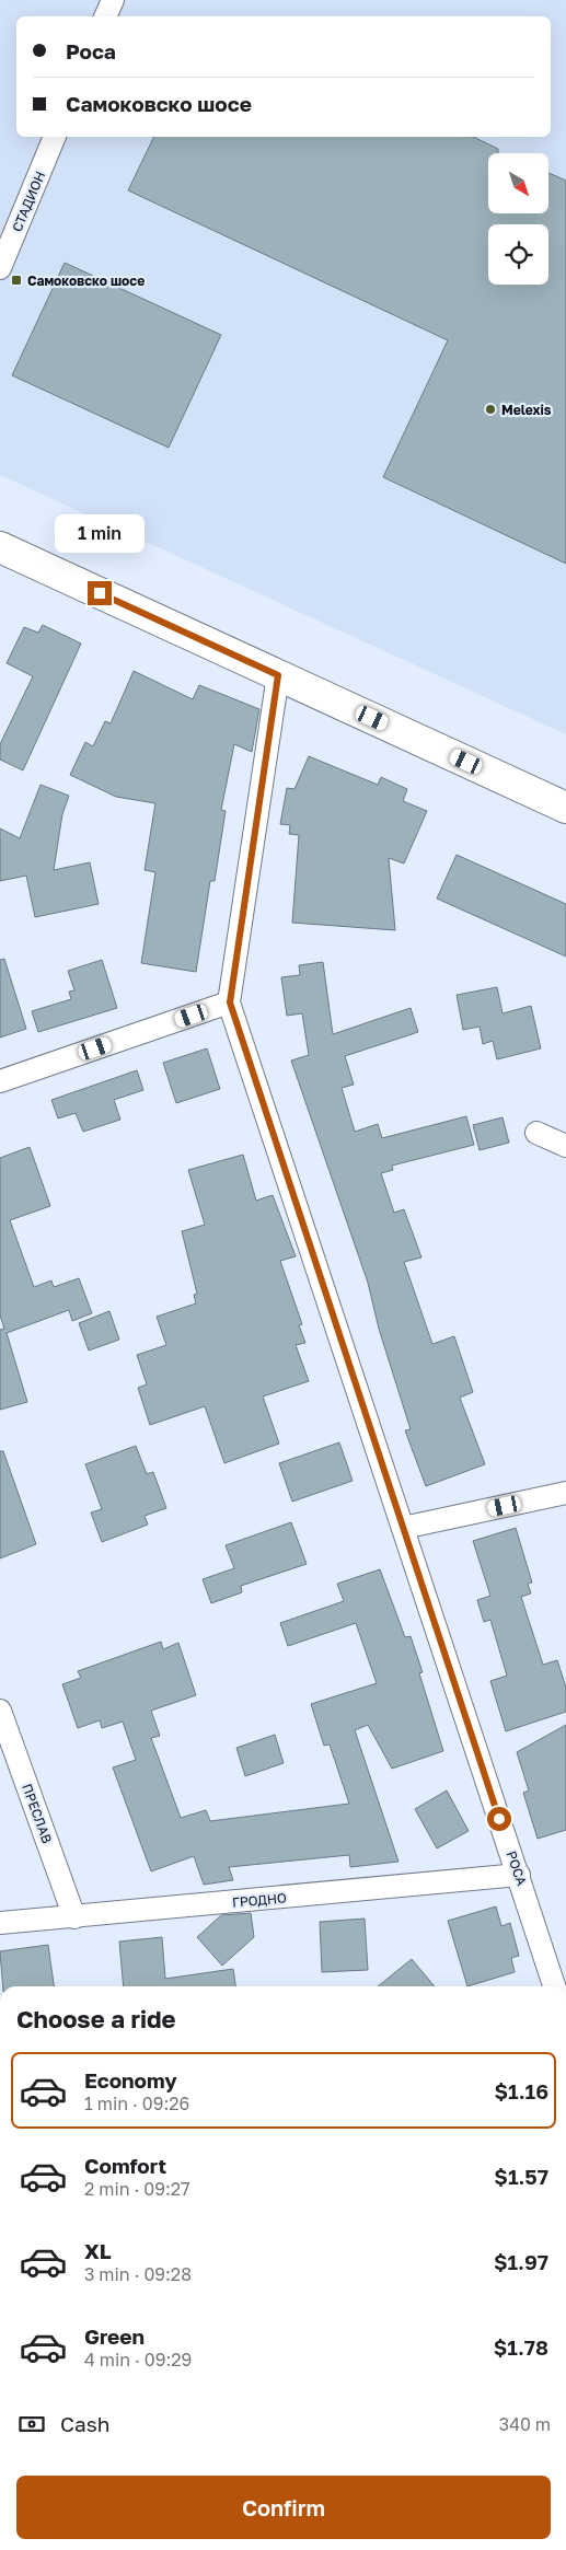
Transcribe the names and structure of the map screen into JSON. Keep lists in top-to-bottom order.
{
  "streets": {
    "street": [
      "СТАДИОН",
      "ПРЕСЛАВ",
      "РОСА",
      "ГРОДНО"
    ]
  },
  "crossings": [
    ["ПРЕСЛАВ", "ГРОДНО"],
    ["РОСА", "ГРОДНО"]
  ],
  "places": {
    "transit": ["Самоковско шосе"],
    "other": ["Мelexis"]
  },
  "north": "bottom right",
  "page": {
    "banner": ["Роса", "Самоковско шосе"],
    "bubble": "1 min",
    "heading": "Choose a ride",
    "list": [
      {
        "name": "Economy",
        "note": "1 min · 09:26",
        "value": "$1.16"
      },
      {
        "name": "Comfort",
        "note": "2 min · 09:27",
        "value": "$1.57"
      },
      {
        "name": "XL",
        "note": "3 min · 09:28",
        "value": "$1.97"
      },
      {
        "name": "Green",
        "note": "4 min · 09:29",
        "value": "$1.78"
      }
    ],
    "pay": ["Cash", "340 m"],
    "buttons": "Confirm"
  }
}
